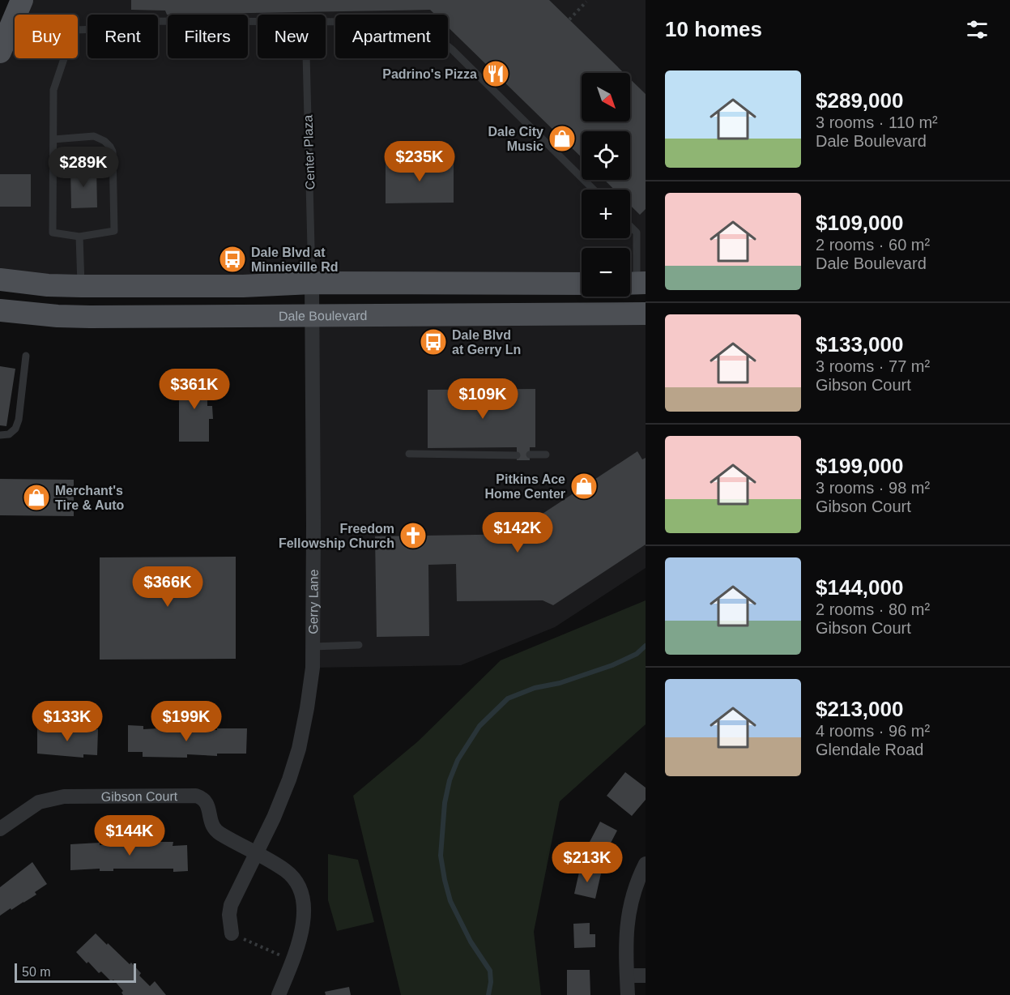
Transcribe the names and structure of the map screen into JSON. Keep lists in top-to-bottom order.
{
  "streets": {
    "main road": ["Dale Boulevard"],
    "street": ["Gerry Lane", "Gibson Court"],
    "lane": ["Center Plaza"]
  },
  "crossings": [
    ["Center Plaza", "Gerry Lane"],
    ["Dale Boulevard", "Gerry Lane"],
    ["Gerry Lane", "Gibson Court"]
  ],
  "places": {
    "restaurant": ["Padrino's Pizza"],
    "shop": ["Dale City Music", "Pitkins Ace Home Center", "Merchant's Tire & Auto"],
    "bus stop": ["Dale Blvd at Minnieville Rd", "Dale Blvd at Gerry Ln"],
    "church": ["Freedom Fellowship Church"]
  },
  "scale_bar": "50 m",
  "north": "bottom right",
  "page": {
    "heading": "10 homes",
    "chip": [
      "Buy",
      "Rent",
      "Filters",
      "New",
      "Apartment"
    ],
    "list": [
      {
        "name": "$289,000",
        "note": "3 rooms · 110 m² · Dale Boulevard"
      },
      {
        "name": "$109,000",
        "note": "2 rooms · 60 m² · Dale Boulevard"
      },
      {
        "name": "$133,000",
        "note": "3 rooms · 77 m² · Gibson Court"
      },
      {
        "name": "$199,000",
        "note": "3 rooms · 98 m² · Gibson Court"
      },
      {
        "name": "$144,000",
        "note": "2 rooms · 80 m² · Gibson Court"
      },
      {
        "name": "$213,000",
        "note": "4 rooms · 96 m² · Glendale Road"
      }
    ],
    "map_buttons": ["+", "−"],
    "price": [
      "$235K",
      "$289K",
      "$361K",
      "$109K",
      "$142K",
      "$366K",
      "$133K",
      "$199K",
      "$144K",
      "$213K"
    ],
    "scale": "50 m"
  }
}
